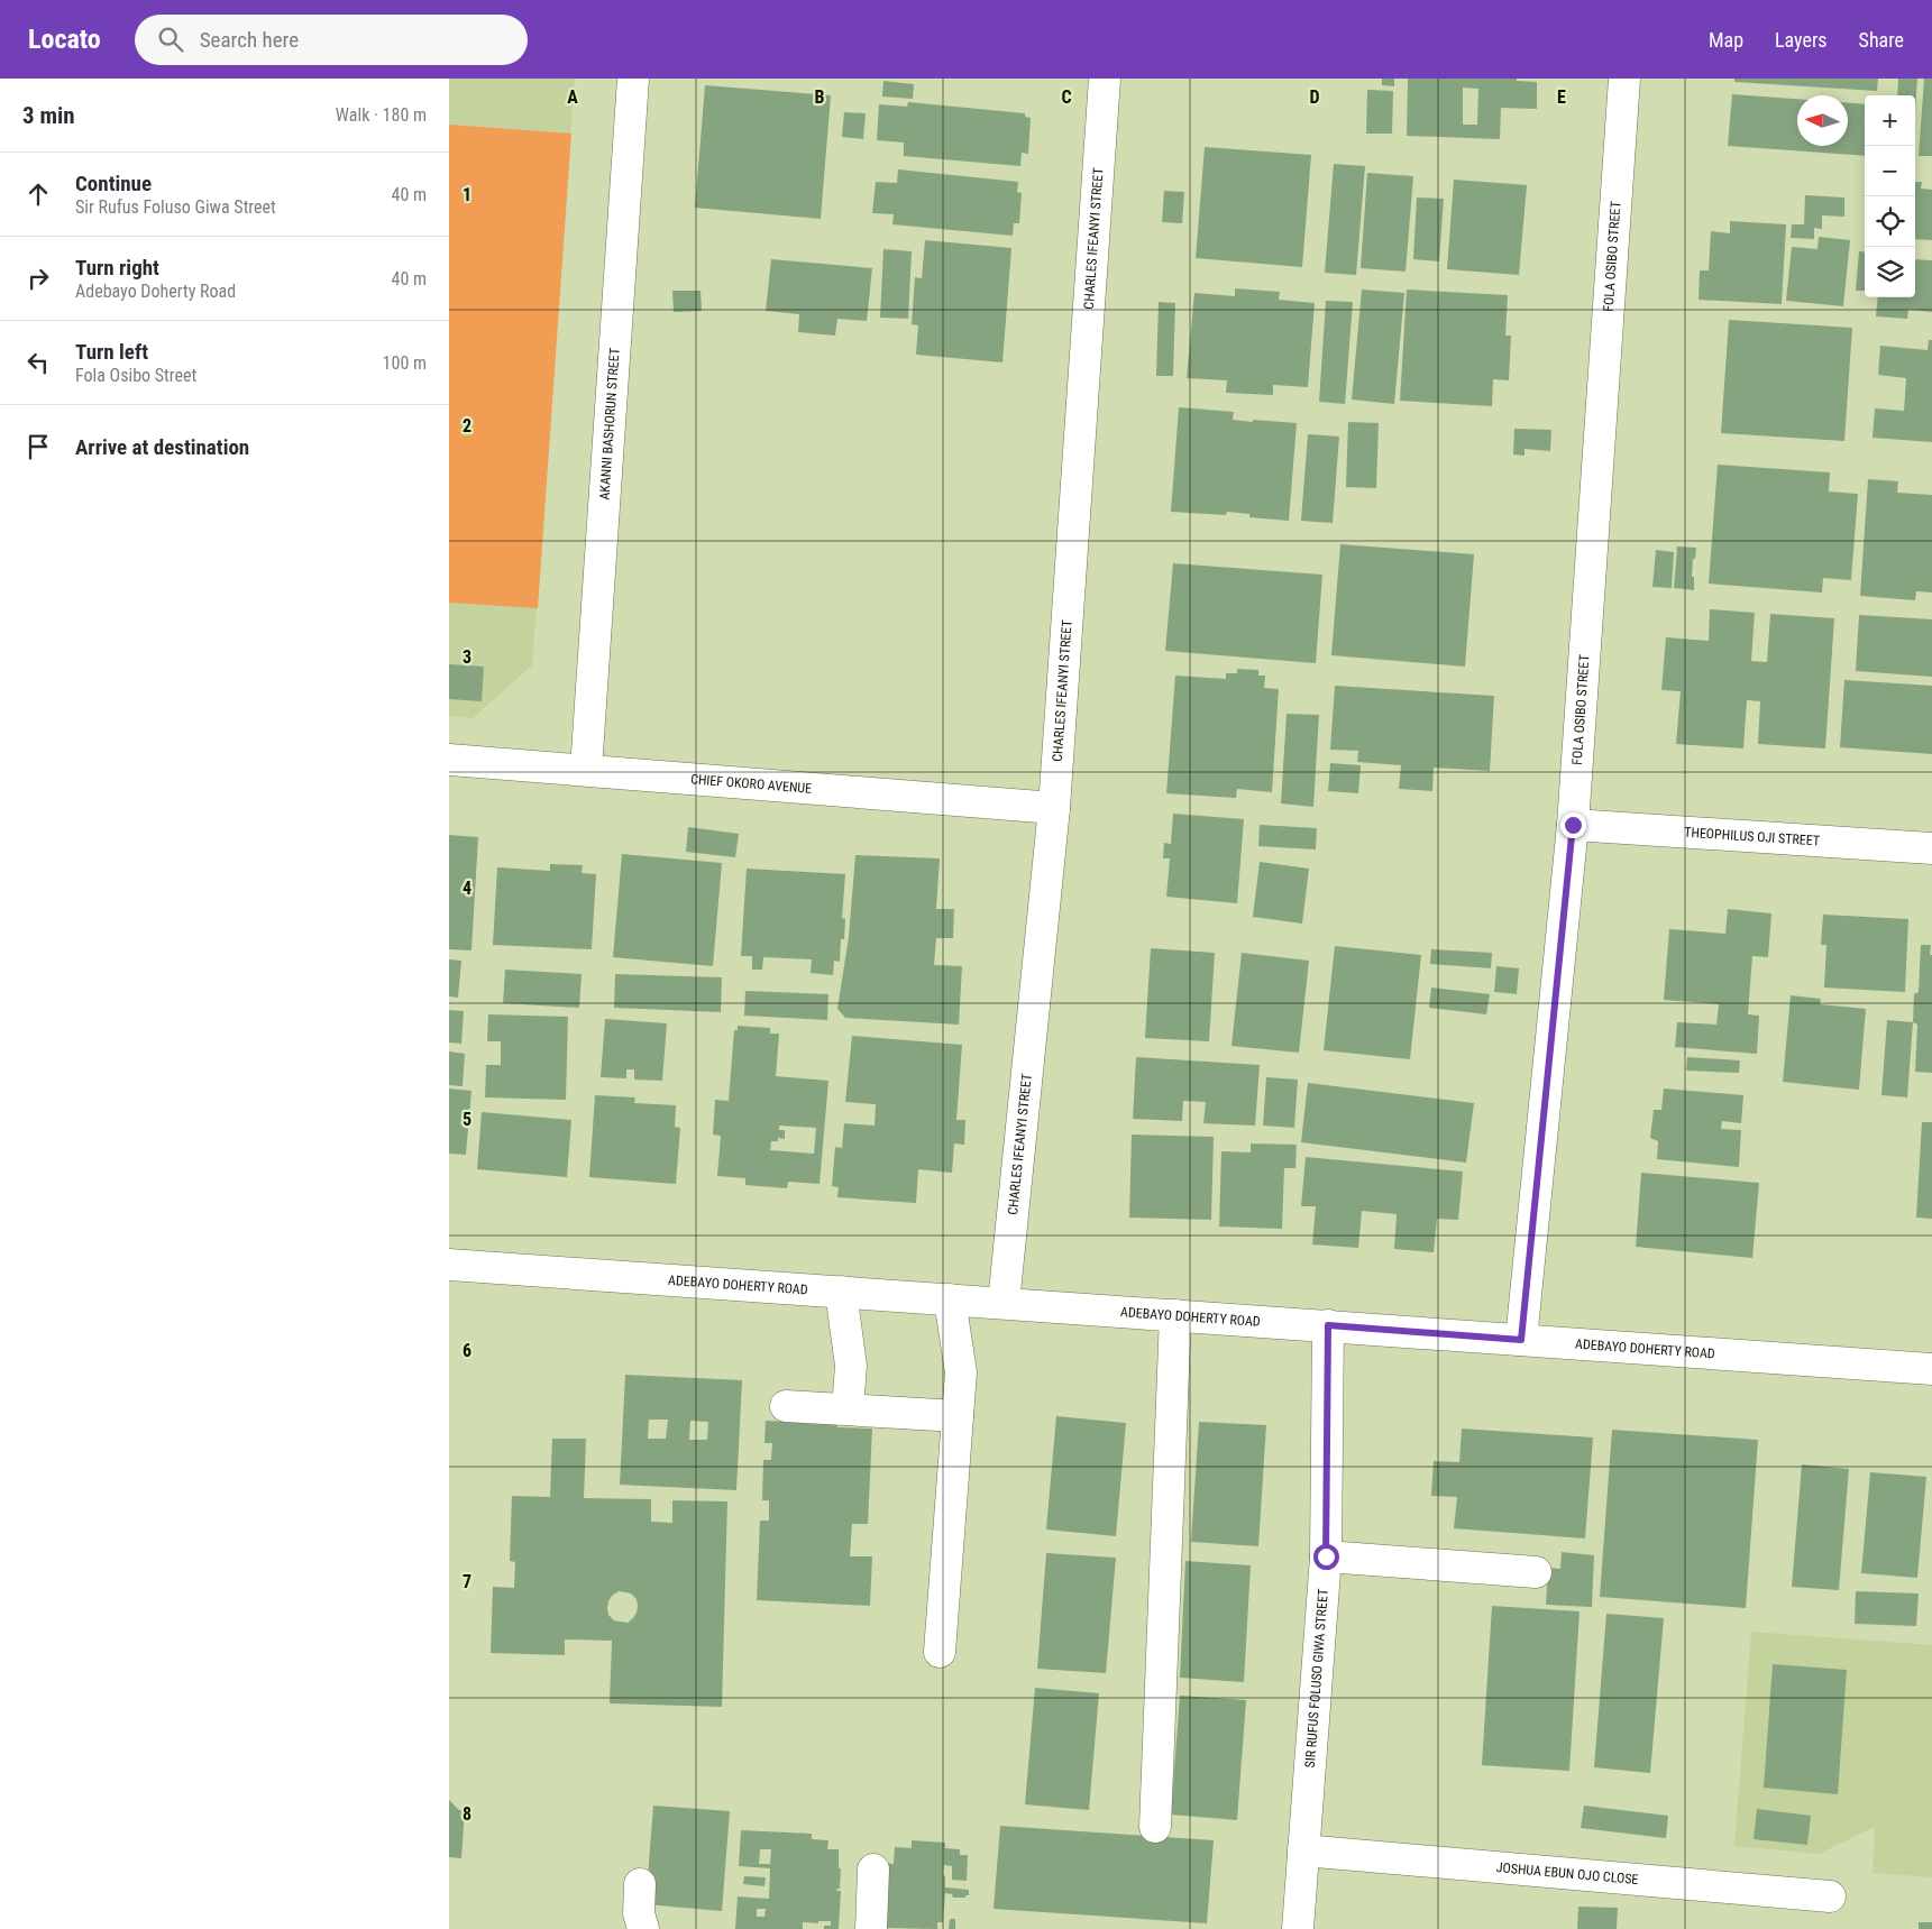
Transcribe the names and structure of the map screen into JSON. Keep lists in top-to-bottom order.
{
  "streets": {
    "street": [
      "CHARLES IFEANYI STREET",
      "FOLA OSIBO STREET",
      "AKANNI BASHORUN STREET",
      "CHIEF OKORO AVENUE",
      "THEOPHILUS OJI STREET",
      "ADEBAYO DOHERTY ROAD",
      "SIR RUFUS FOLUSO GIWA STREET",
      "JOSHUA EBUN OJO CLOSE"
    ]
  },
  "crossings": [
    ["CHARLES IFEANYI STREET", "CHIEF OKORO AVENUE"],
    ["CHARLES IFEANYI STREET", "ADEBAYO DOHERTY ROAD"],
    ["FOLA OSIBO STREET", "THEOPHILUS OJI STREET"],
    ["FOLA OSIBO STREET", "ADEBAYO DOHERTY ROAD"],
    ["AKANNI BASHORUN STREET", "CHIEF OKORO AVENUE"],
    ["ADEBAYO DOHERTY ROAD", "SIR RUFUS FOLUSO GIWA STREET"],
    ["SIR RUFUS FOLUSO GIWA STREET", "JOSHUA EBUN OJO CLOSE"]
  ],
  "north": "left",
  "page": {
    "header": "Locato",
    "search": "Search here",
    "nav": ["Map", "Layers", "Share"],
    "heading": ["3 min", "Walk · 180 m"],
    "map_buttons": ["+", "−"],
    "list": [
      ["Continue", "Sir Rufus Foluso Giwa Street", "40 m"],
      ["Turn right", "Adebayo Doherty Road", "40 m"],
      ["Turn left", "Fola Osibo Street", "100 m"],
      "Arrive at destination"
    ]
  },
  "grid": {
    "columns": [
      "A",
      "B",
      "C",
      "D",
      "E"
    ],
    "rows": [
      "1",
      "2",
      "3",
      "4",
      "5",
      "6",
      "7",
      "8"
    ]
  }
}
